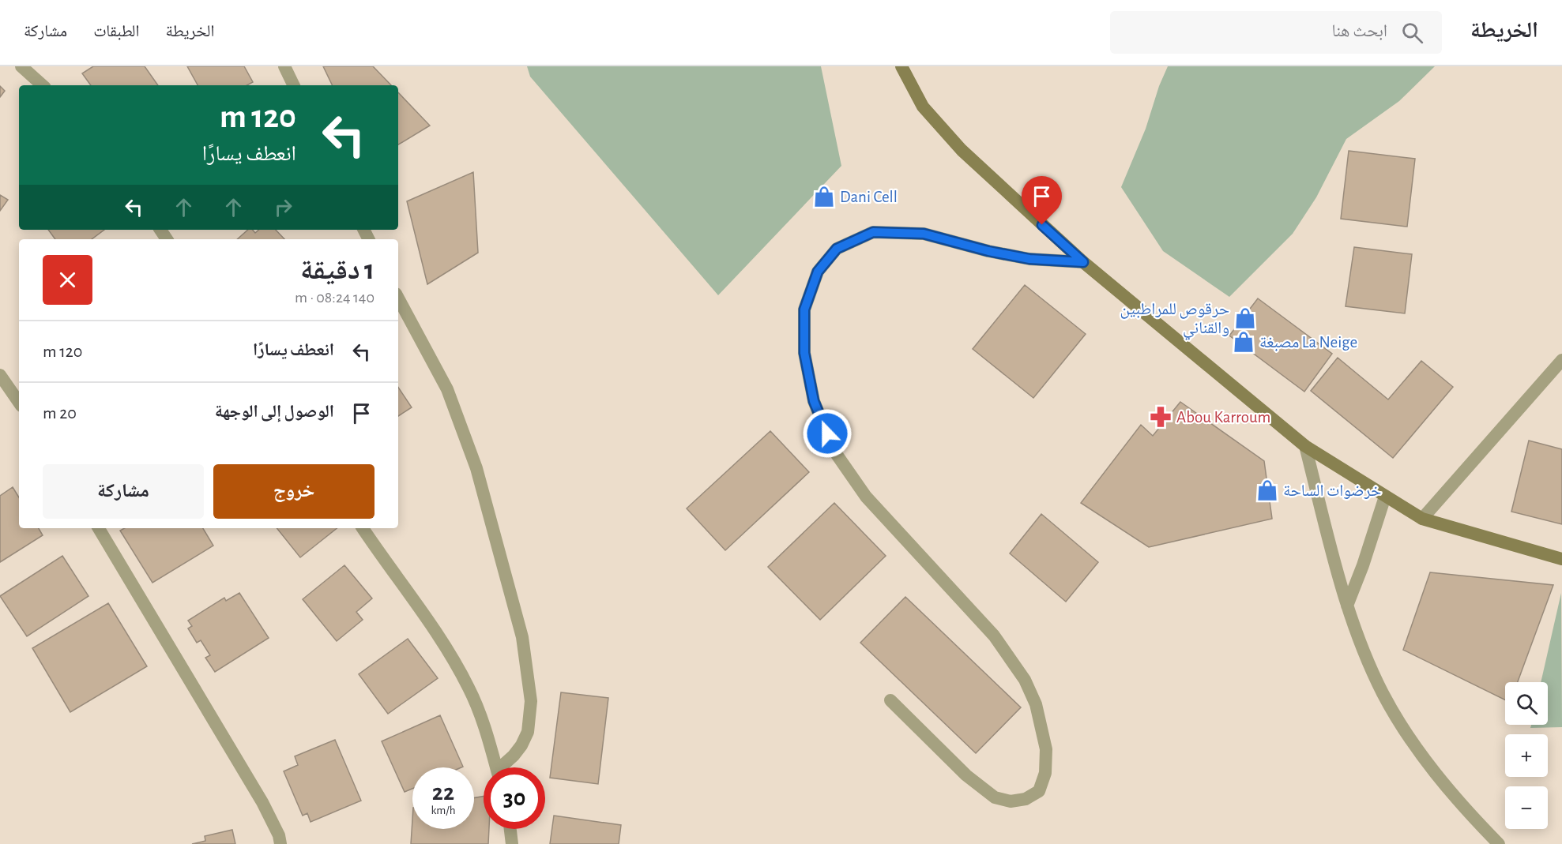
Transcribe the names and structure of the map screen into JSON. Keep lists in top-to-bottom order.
{
  "places": {
    "shop": [
      "Dani Cell",
      "حرقوص للمراطبين والقناني",
      "مصبغة La Neige",
      "خرضوات الساحة"
    ],
    "pharmacy": ["Abou Karroum"]
  },
  "page": {
    "header": "الخريطة",
    "search": "ابحث هنا",
    "nav": ["الخريطة", "الطبقات", "مشاركة"],
    "turn": ["120 m", "انعطف يسارًا"],
    "heading": ["1 دقيقة", "140 m · 08:24"],
    "list": [
      {
        "name": "انعطف يسارًا",
        "value": "120 m"
      },
      {
        "name": "الوصول إلى الوجهة",
        "value": "20 m"
      }
    ],
    "buttons": ["خروج", "مشاركة"],
    "map_buttons": ["+", "−"],
    "speed": "22 km/h",
    "limit": "30"
  }
}
